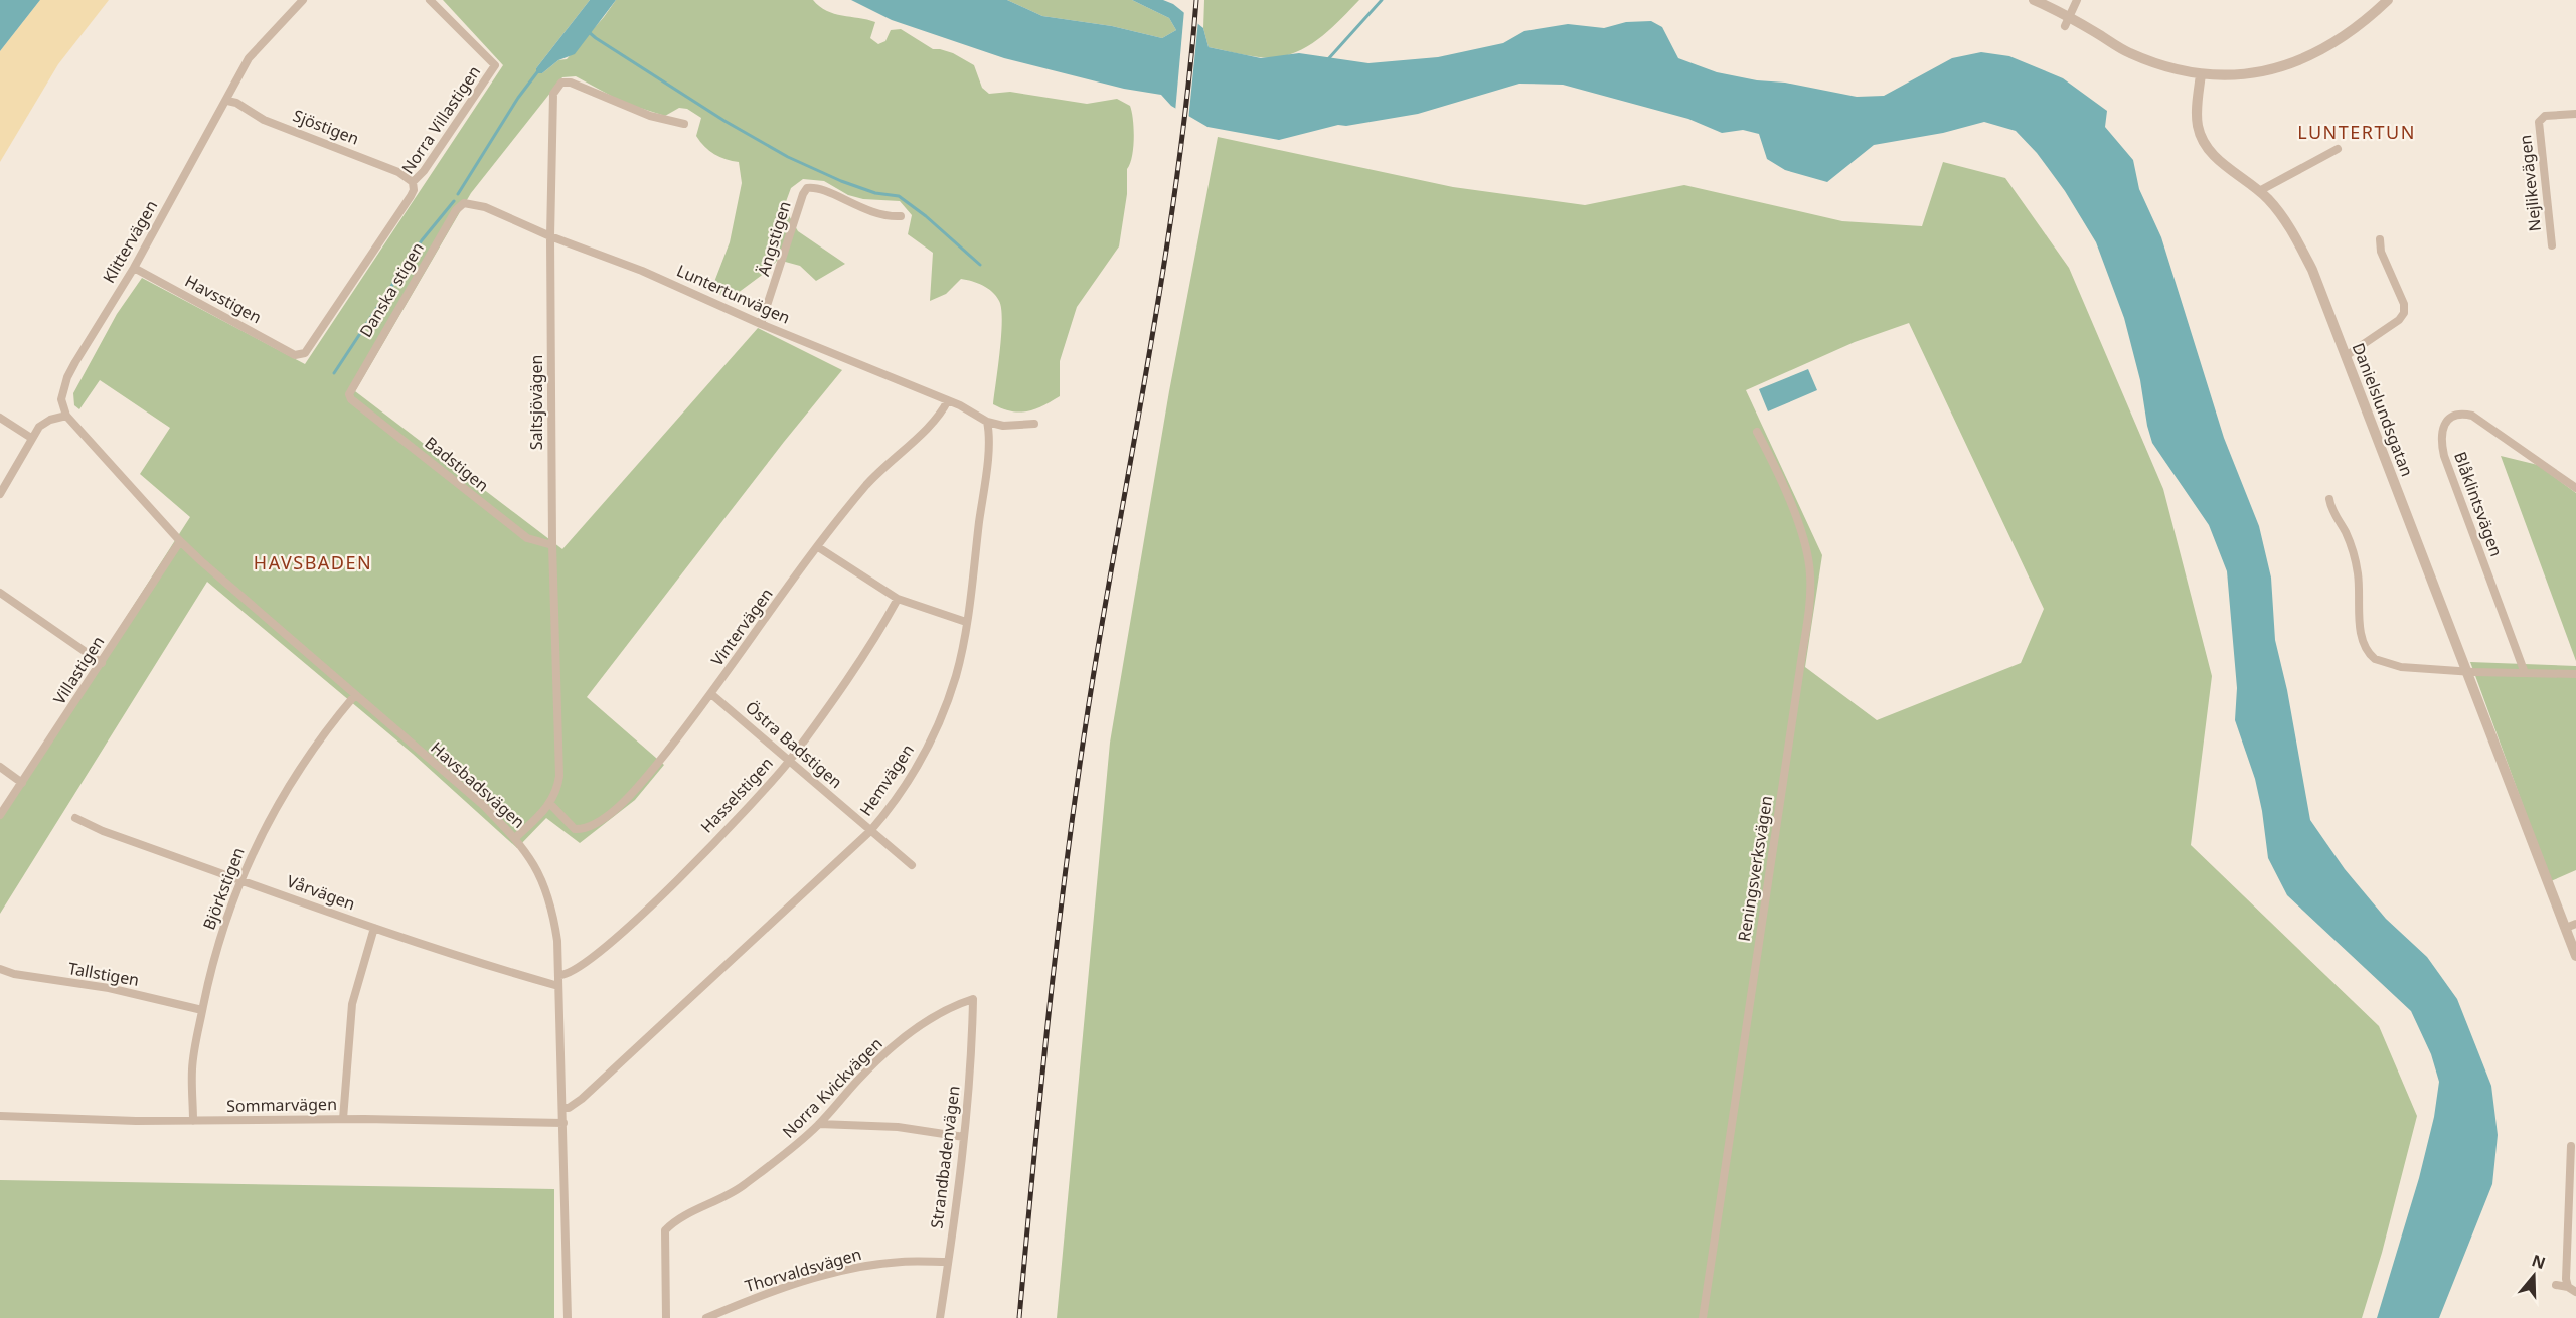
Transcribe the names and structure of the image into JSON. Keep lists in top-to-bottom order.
{
  "streets": {
    "street": [
      "Norra Villastigen",
      "Sjöstigen",
      "Nejlikevägen",
      "Ängstigen",
      "Klittervägen",
      "Danska stigen",
      "Luntertunvägen",
      "Havsstigen",
      "Saltsjövägen",
      "Danielslundsgatan",
      "Badstigen",
      "Blåklintsvägen",
      "Vintervägen",
      "Villastigen",
      "Östra Badstigen",
      "Hemvägen",
      "Havsbadsvägen",
      "Hasselstigen",
      "Reningsverksvägen",
      "Björkstigen",
      "Vårvägen",
      "Tallstigen",
      "Norra Kvickvägen",
      "Sommarvägen",
      "Strandbadenvägen",
      "Thorvaldsvägen"
    ]
  },
  "crossings": [
    ["Norra Villastigen", "Sjöstigen"],
    ["Norra Villastigen", "Havsstigen"],
    ["Sjöstigen", "Klittervägen"],
    ["Ängstigen", "Luntertunvägen"],
    ["Klittervägen", "Havsstigen"],
    ["Klittervägen", "Havsbadsvägen"],
    ["Danska stigen", "Luntertunvägen"],
    ["Danska stigen", "Badstigen"],
    ["Luntertunvägen", "Saltsjövägen"],
    ["Luntertunvägen", "Vintervägen"],
    ["Luntertunvägen", "Hemvägen"],
    ["Saltsjövägen", "Badstigen"],
    ["Saltsjövägen", "Vintervägen"],
    ["Saltsjövägen", "Havsbadsvägen"],
    ["Vintervägen", "Östra Badstigen"],
    ["Villastigen", "Havsbadsvägen"],
    ["Östra Badstigen", "Hemvägen"],
    ["Östra Badstigen", "Hasselstigen"],
    ["Hemvägen", "Havsbadsvägen"],
    ["Havsbadsvägen", "Hasselstigen"],
    ["Havsbadsvägen", "Björkstigen"],
    ["Havsbadsvägen", "Vårvägen"],
    ["Havsbadsvägen", "Sommarvägen"],
    ["Björkstigen", "Vårvägen"],
    ["Björkstigen", "Tallstigen"],
    ["Björkstigen", "Sommarvägen"],
    ["Norra Kvickvägen", "Strandbadenvägen"],
    ["Strandbadenvägen", "Thorvaldsvägen"]
  ],
  "districts": ["LUNTERTUN", "HAVSBADEN"],
  "north": "top"
}
